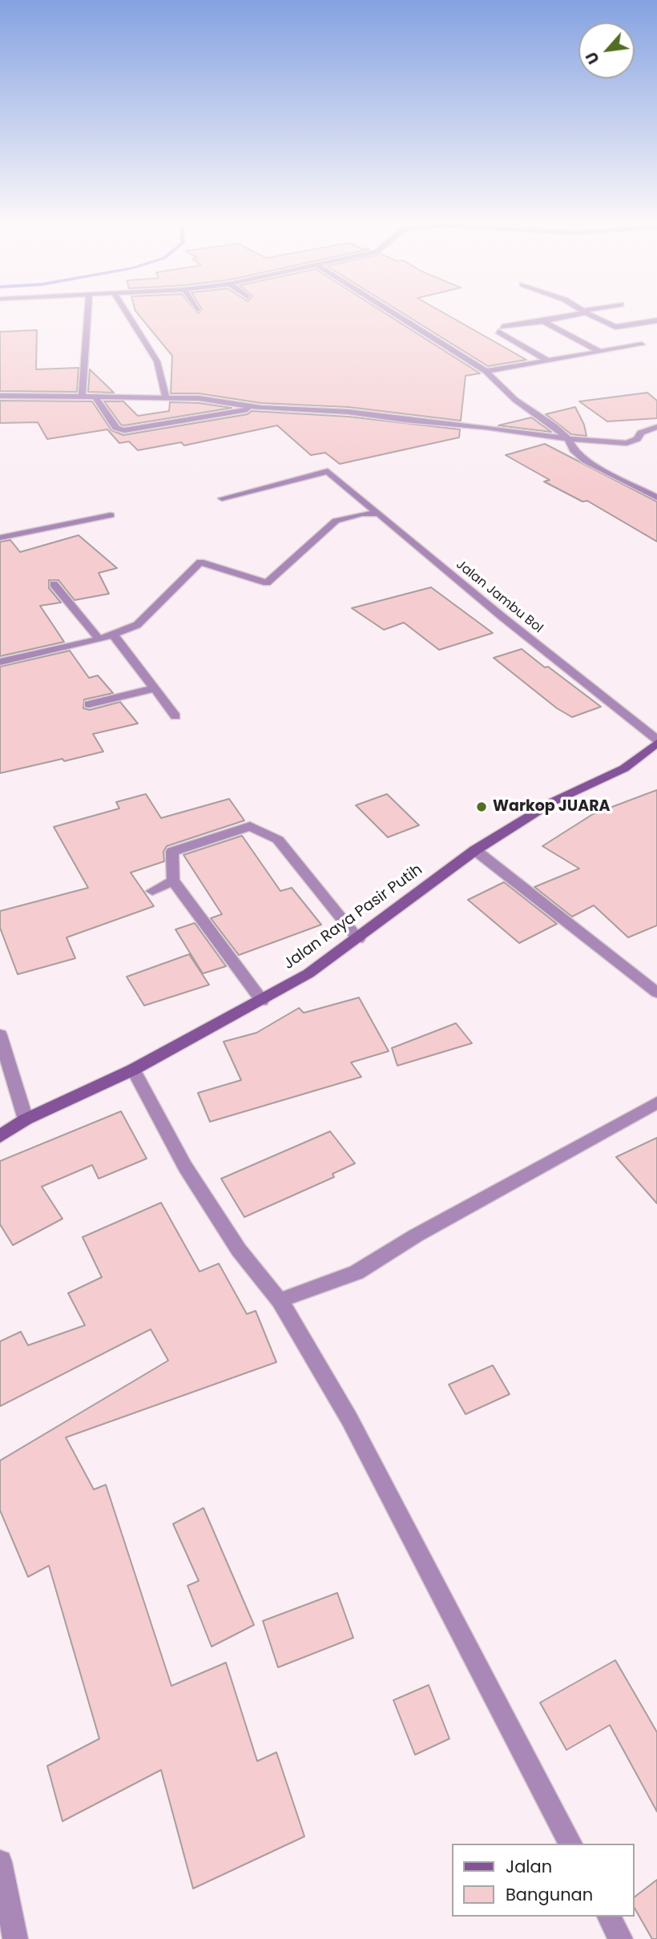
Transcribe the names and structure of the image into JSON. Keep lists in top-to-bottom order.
{
  "streets": {
    "street": ["Jalan Jambu Bol", "Jalan Raya Pasir Putih"]
  },
  "crossings": [
    ["Jalan Jambu Bol", "Jalan Raya Pasir Putih"]
  ],
  "places": ["Warkop JUARA"],
  "legend": ["Jalan", "Bangunan"],
  "north": "bottom left"
}
